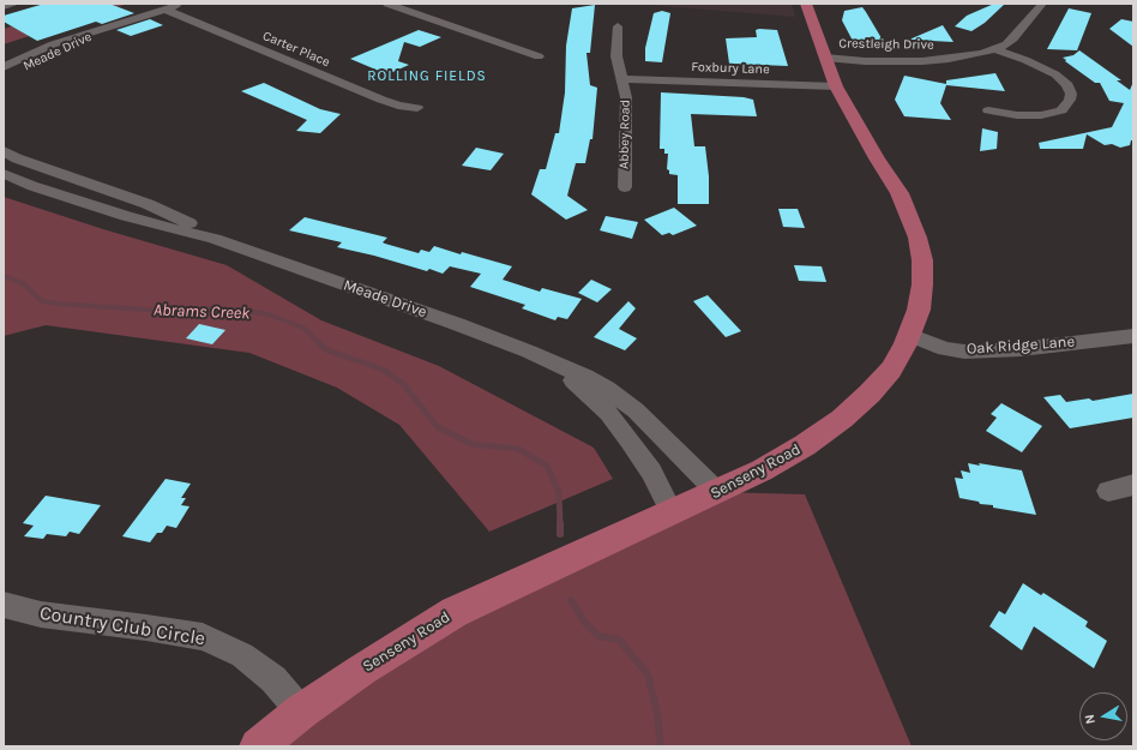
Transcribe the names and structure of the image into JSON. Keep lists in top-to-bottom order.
{
  "streets": {
    "main road": ["Senseny Road"],
    "street": [
      "Crestleigh Drive",
      "Carter Place",
      "Meade Drive",
      "Foxbury Lane",
      "Abbey Road",
      "Oak Ridge Lane",
      "Country Club Circle"
    ]
  },
  "crossings": [
    ["Crestleigh Drive", "Senseny Road"],
    ["Carter Place", "Meade Drive"],
    ["Meade Drive", "Senseny Road"],
    ["Foxbury Lane", "Abbey Road"],
    ["Foxbury Lane", "Senseny Road"],
    ["Oak Ridge Lane", "Senseny Road"],
    ["Senseny Road", "Country Club Circle"]
  ],
  "districts": ["ROLLING FIELDS"],
  "water": ["Abrams Creek"],
  "north": "left"
}
